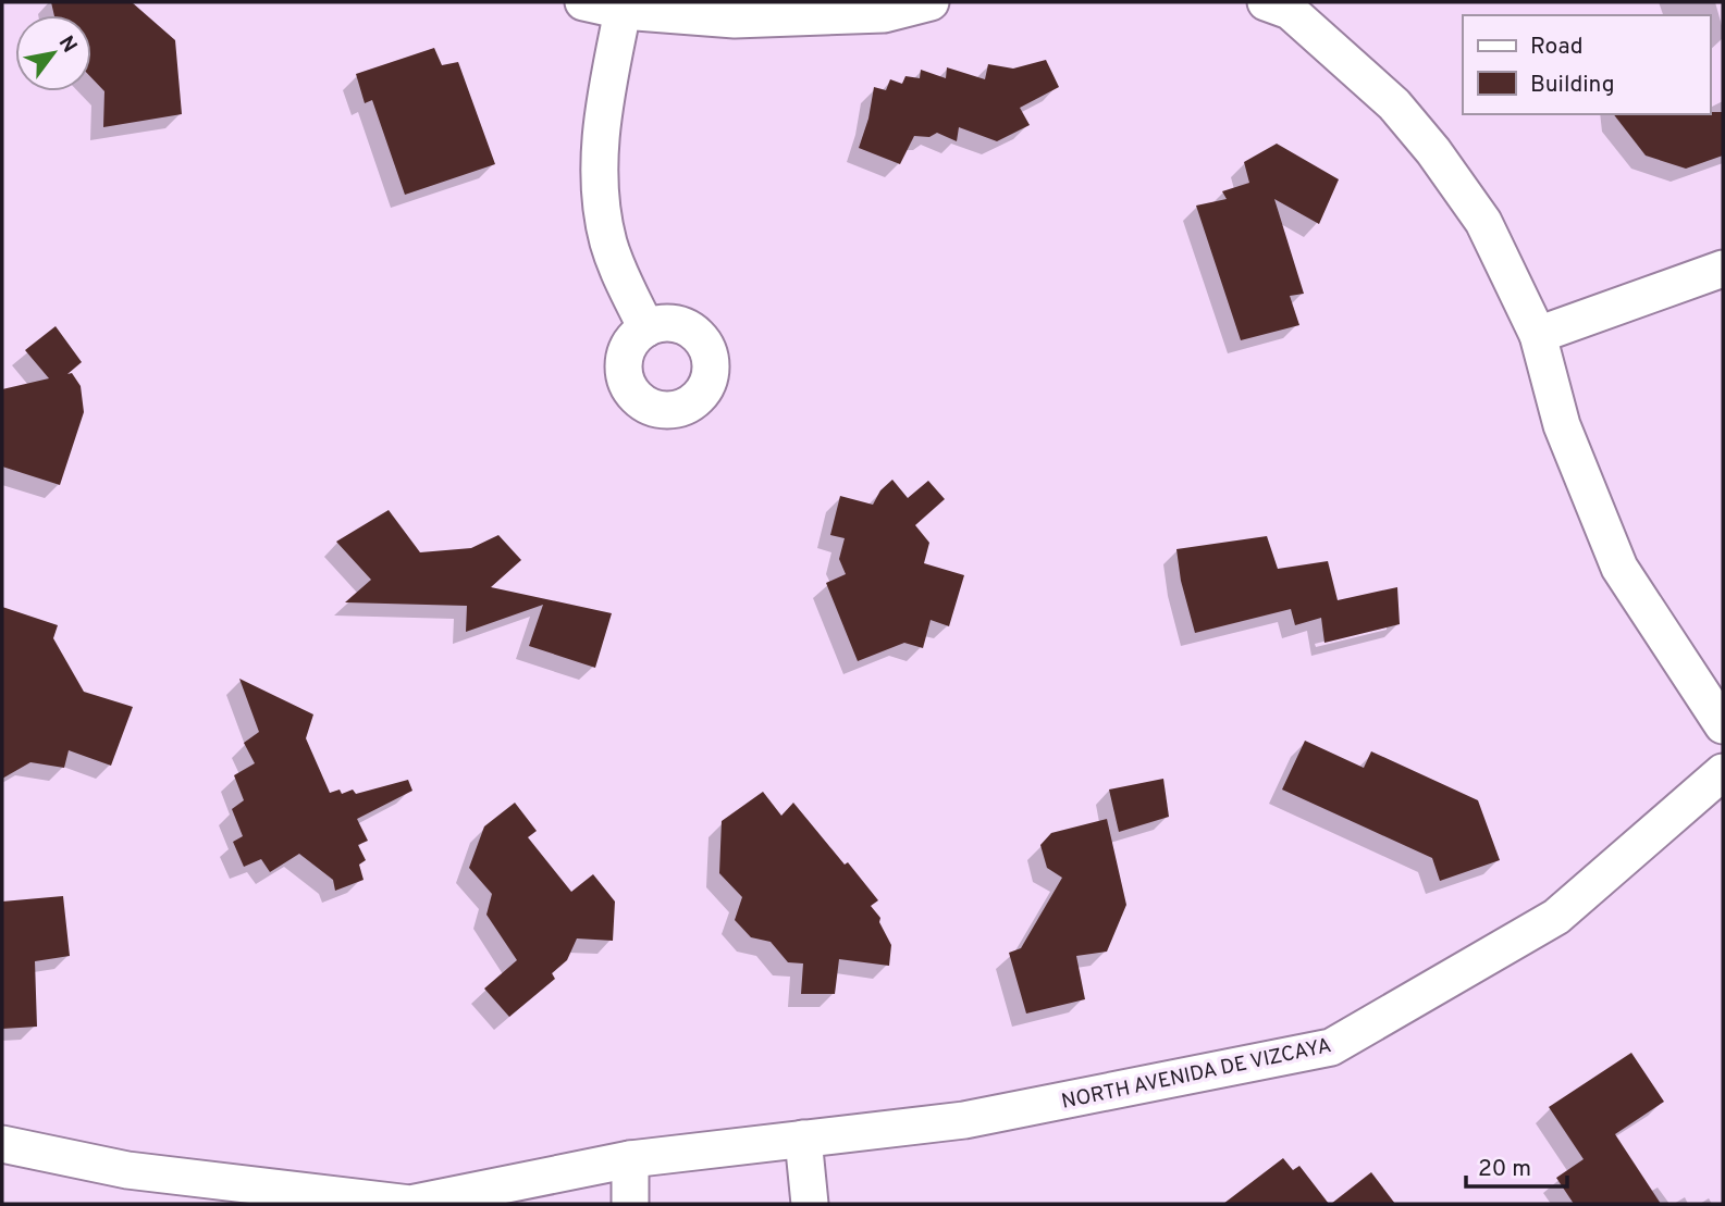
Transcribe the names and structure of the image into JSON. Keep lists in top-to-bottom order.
{
  "streets": {
    "street": ["NORTH AVENIDA DE VIZCAYA"]
  },
  "legend": ["Road", "Building"],
  "scale_bar": "20 m",
  "north": "top right"
}
